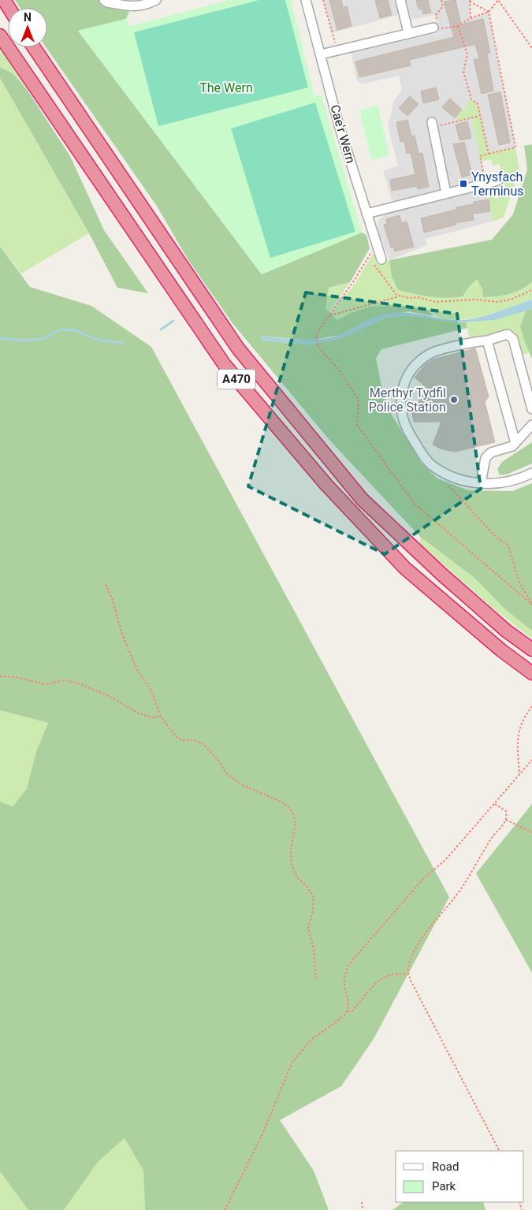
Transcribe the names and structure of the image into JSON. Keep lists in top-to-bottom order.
{
  "streets": {
    "highway": ["A470"],
    "street": ["Cae'r Wern"]
  },
  "parks": ["The Wern"],
  "places": {
    "transit": ["Ynysfach Terminus"],
    "other": ["Merthyr Tydfil Police Station"]
  },
  "legend": ["Road", "Park"],
  "north": "top"
}
